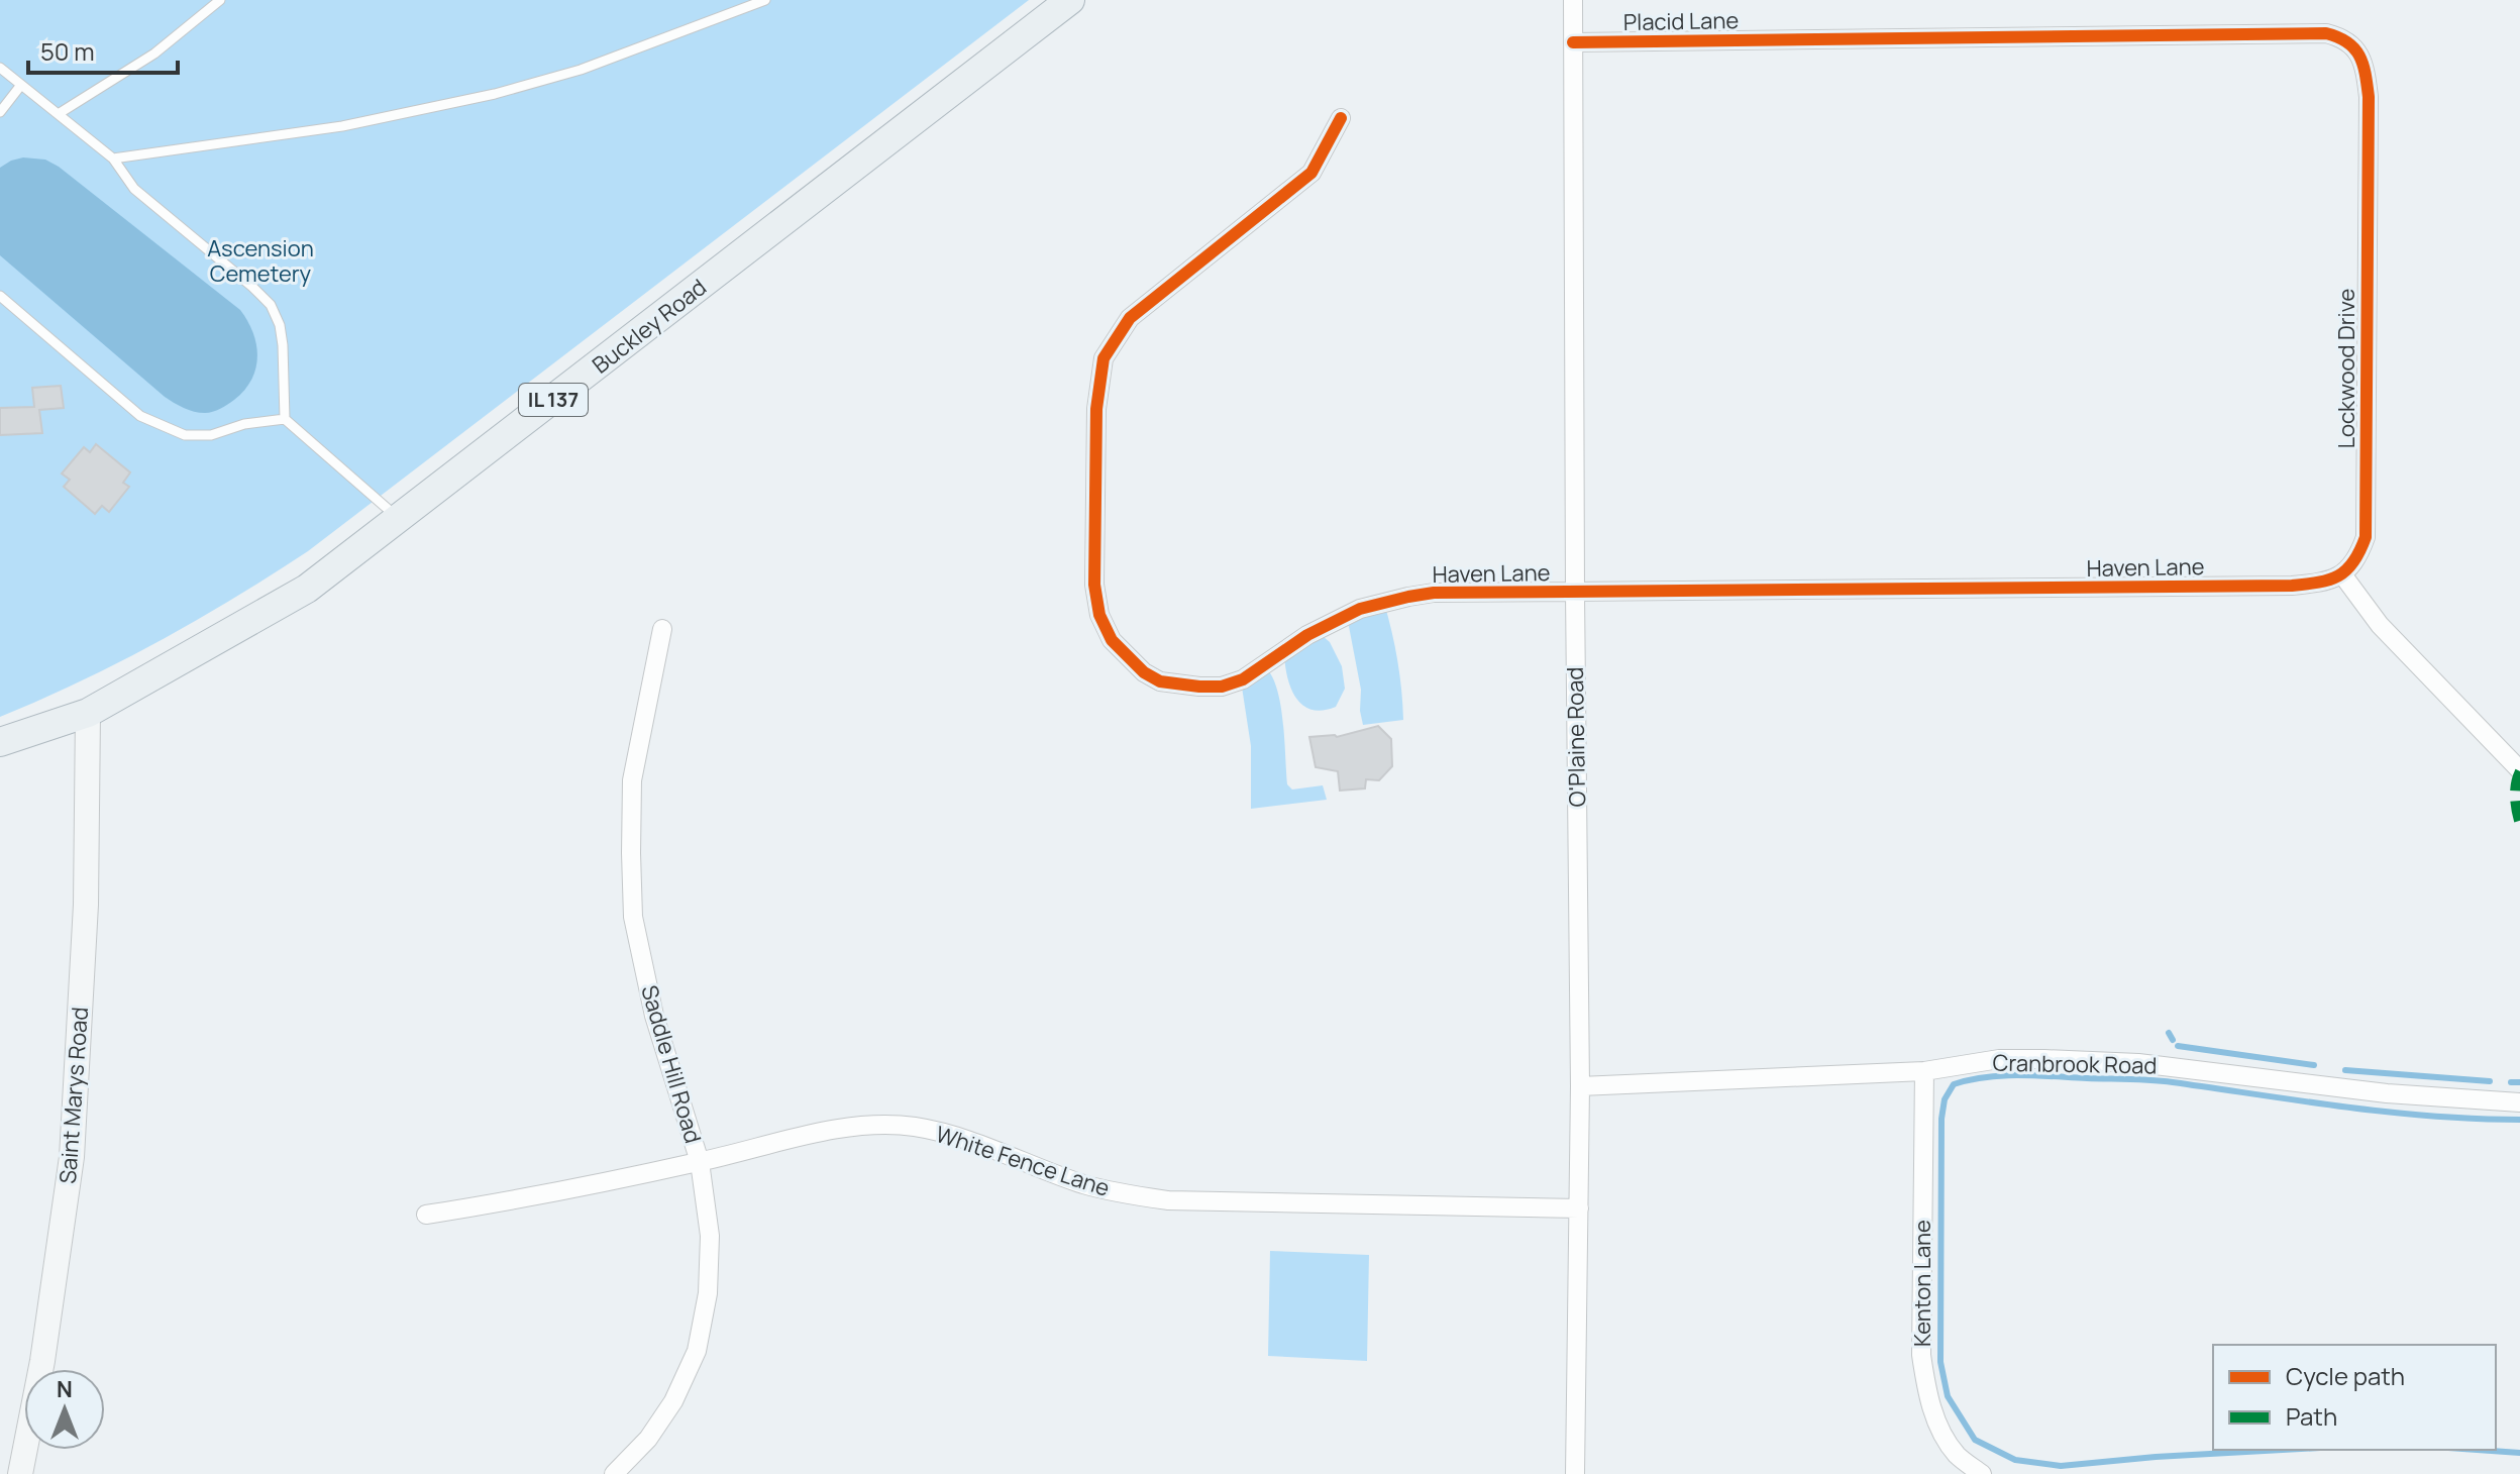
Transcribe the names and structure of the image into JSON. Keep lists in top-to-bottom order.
{
  "streets": {
    "main road": ["Buckley Road", "IL 137", "Saint Marys Road"],
    "street": [
      "Placid Lane",
      "Lockwood Drive",
      "Haven Lane",
      "O'Plaine Road",
      "Saddle Hill Road",
      "Cranbrook Road",
      "White Fence Lane",
      "Kenton Lane"
    ]
  },
  "crossings": [
    ["Placid Lane", "Lockwood Drive"],
    ["Placid Lane", "O'Plaine Road"],
    ["Buckley Road", "Saint Marys Road"],
    ["Lockwood Drive", "Haven Lane"],
    ["Haven Lane", "O'Plaine Road"],
    ["O'Plaine Road", "Cranbrook Road"],
    ["O'Plaine Road", "White Fence Lane"],
    ["Saddle Hill Road", "White Fence Lane"],
    ["Cranbrook Road", "Kenton Lane"]
  ],
  "parks": ["Ascension Cemetery"],
  "legend": ["Cycle path", "Path"],
  "scale_bar": "50 m",
  "north": "top"
}
